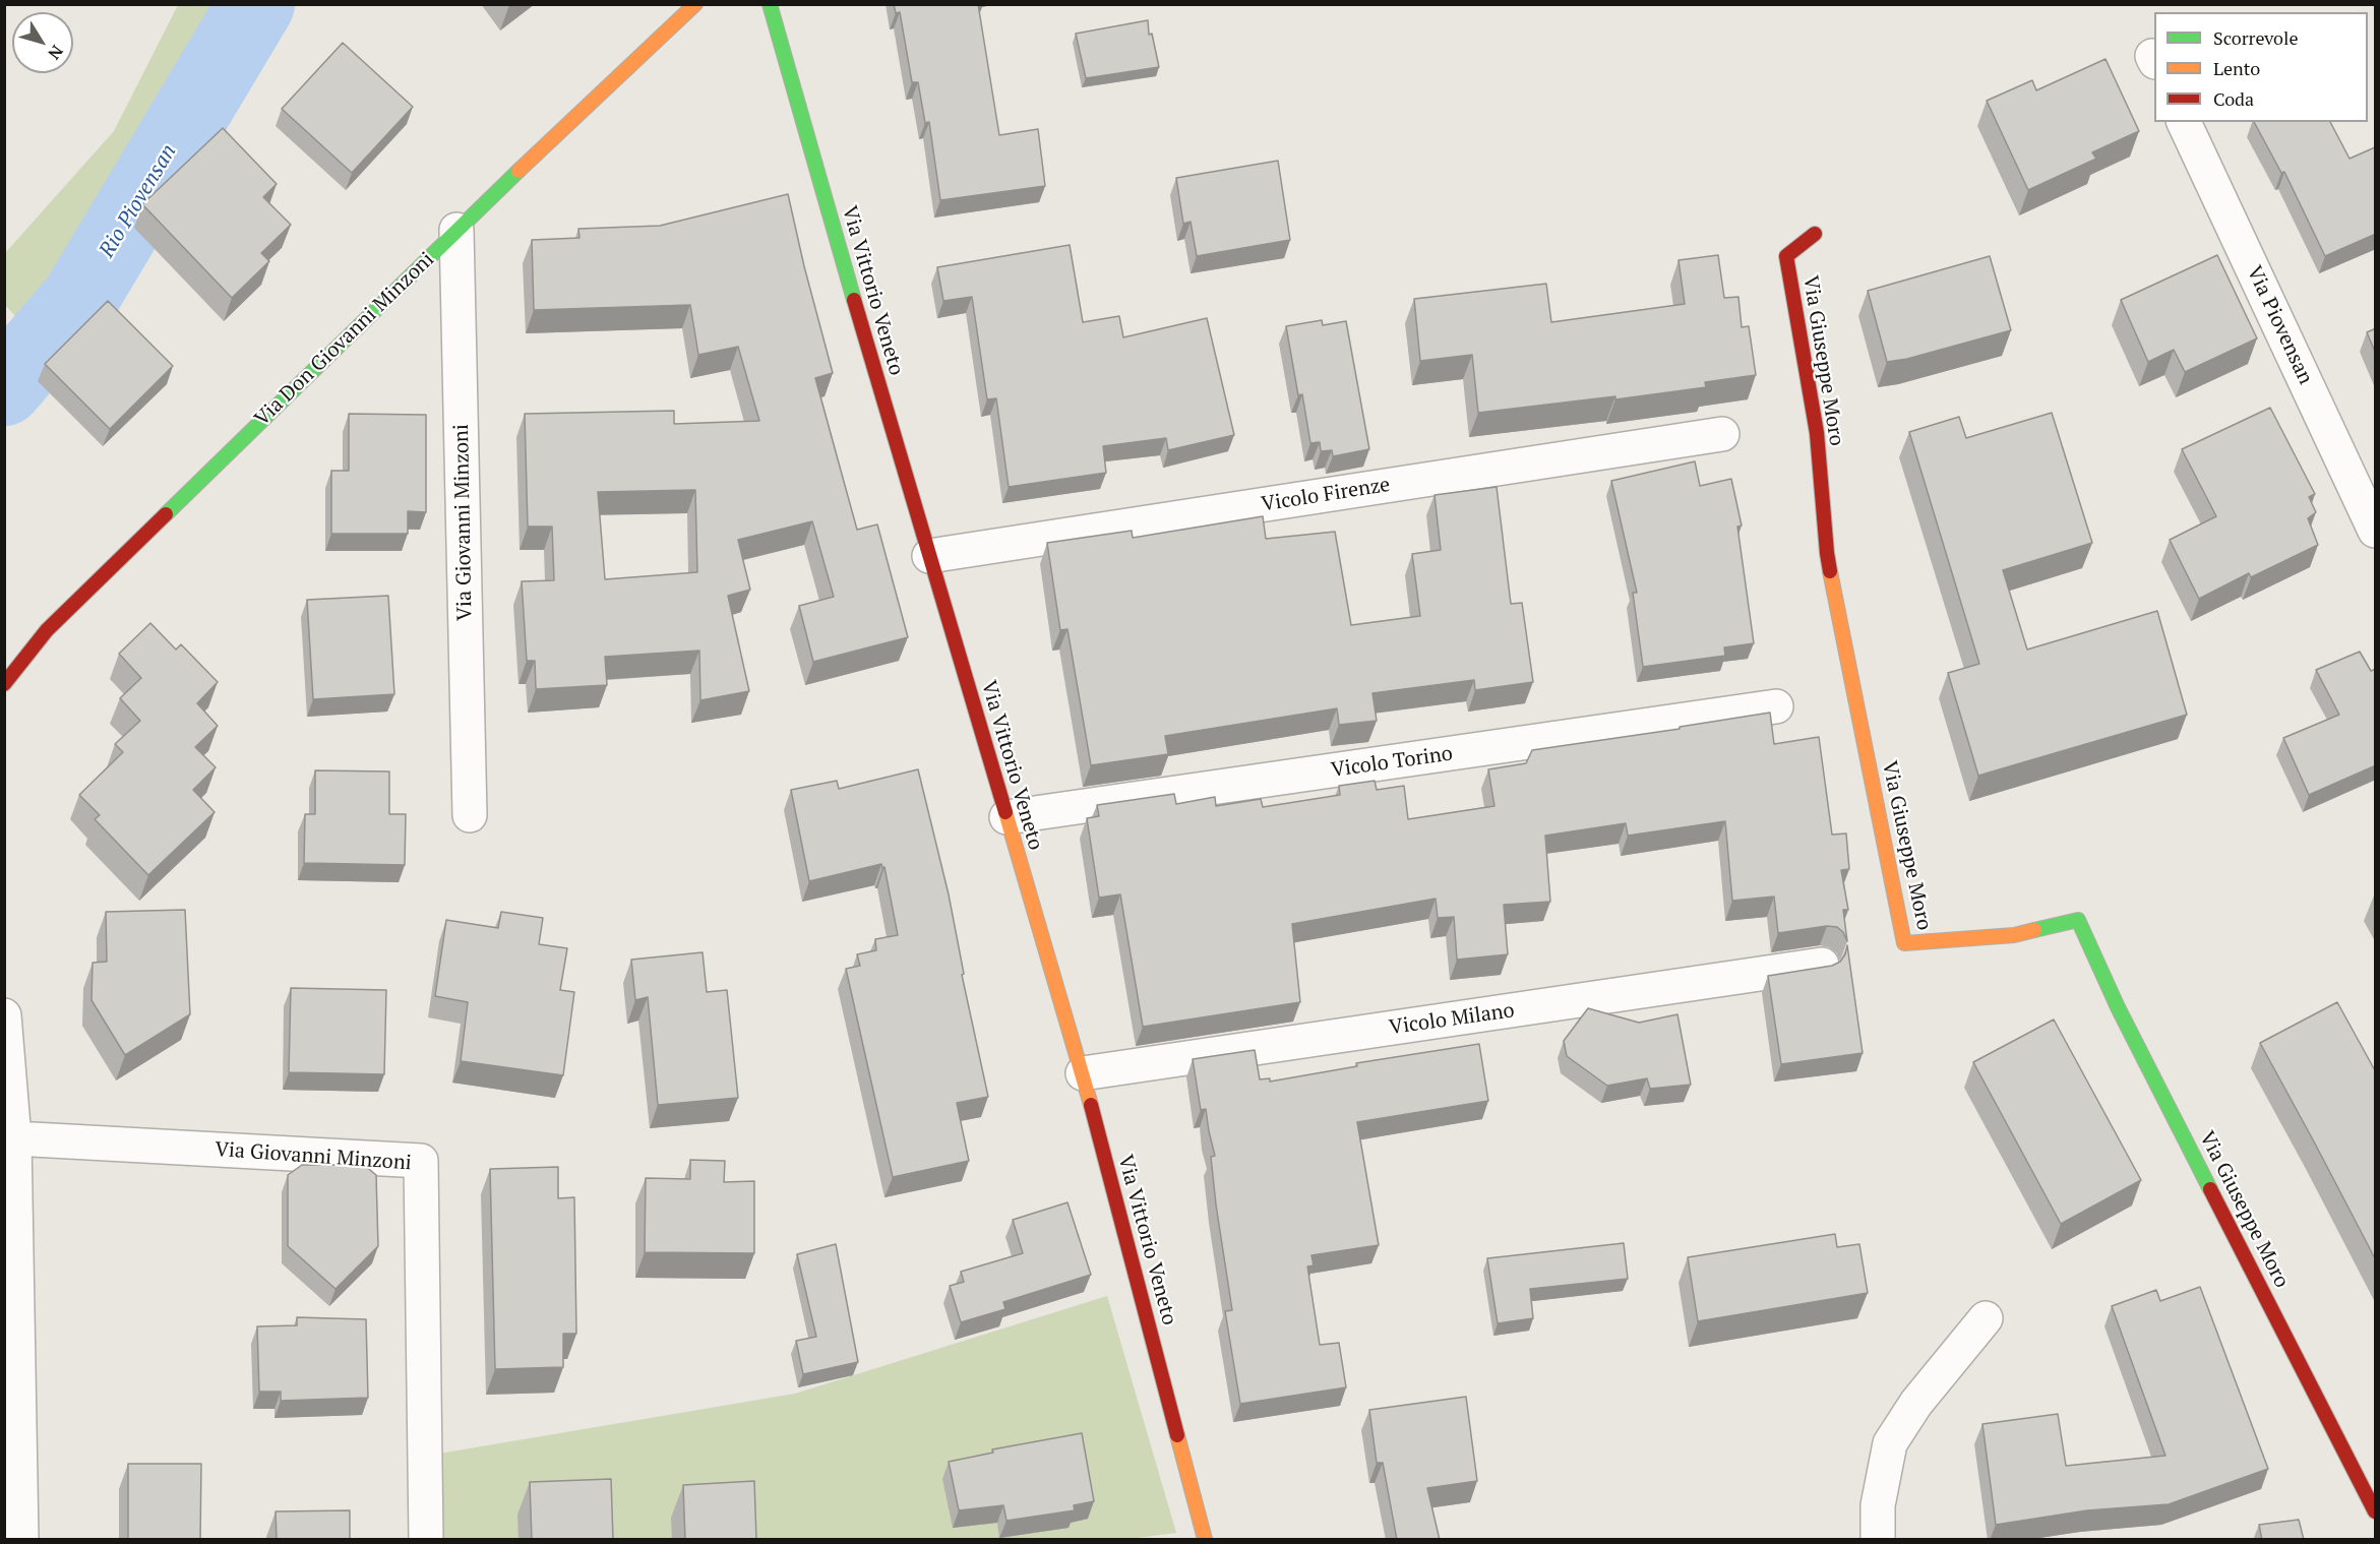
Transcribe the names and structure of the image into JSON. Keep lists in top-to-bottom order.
{
  "streets": {
    "street": [
      "Via Vittorio Veneto",
      "Via Piovensan",
      "Via Don Giovanni Minzoni",
      "Via Giuseppe Moro",
      "Vicolo Firenze",
      "Via Giovanni Minzoni",
      "Vicolo Torino",
      "Vicolo Milano"
    ]
  },
  "crossings": [
    ["Via Vittorio Veneto", "Vicolo Firenze"],
    ["Via Vittorio Veneto", "Vicolo Torino"],
    ["Via Vittorio Veneto", "Vicolo Milano"],
    ["Via Don Giovanni Minzoni", "Via Giovanni Minzoni"]
  ],
  "water": ["Rio Piovensan"],
  "legend": ["Scorrevole", "Lento", "Coda"],
  "north": "bottom right"
}
